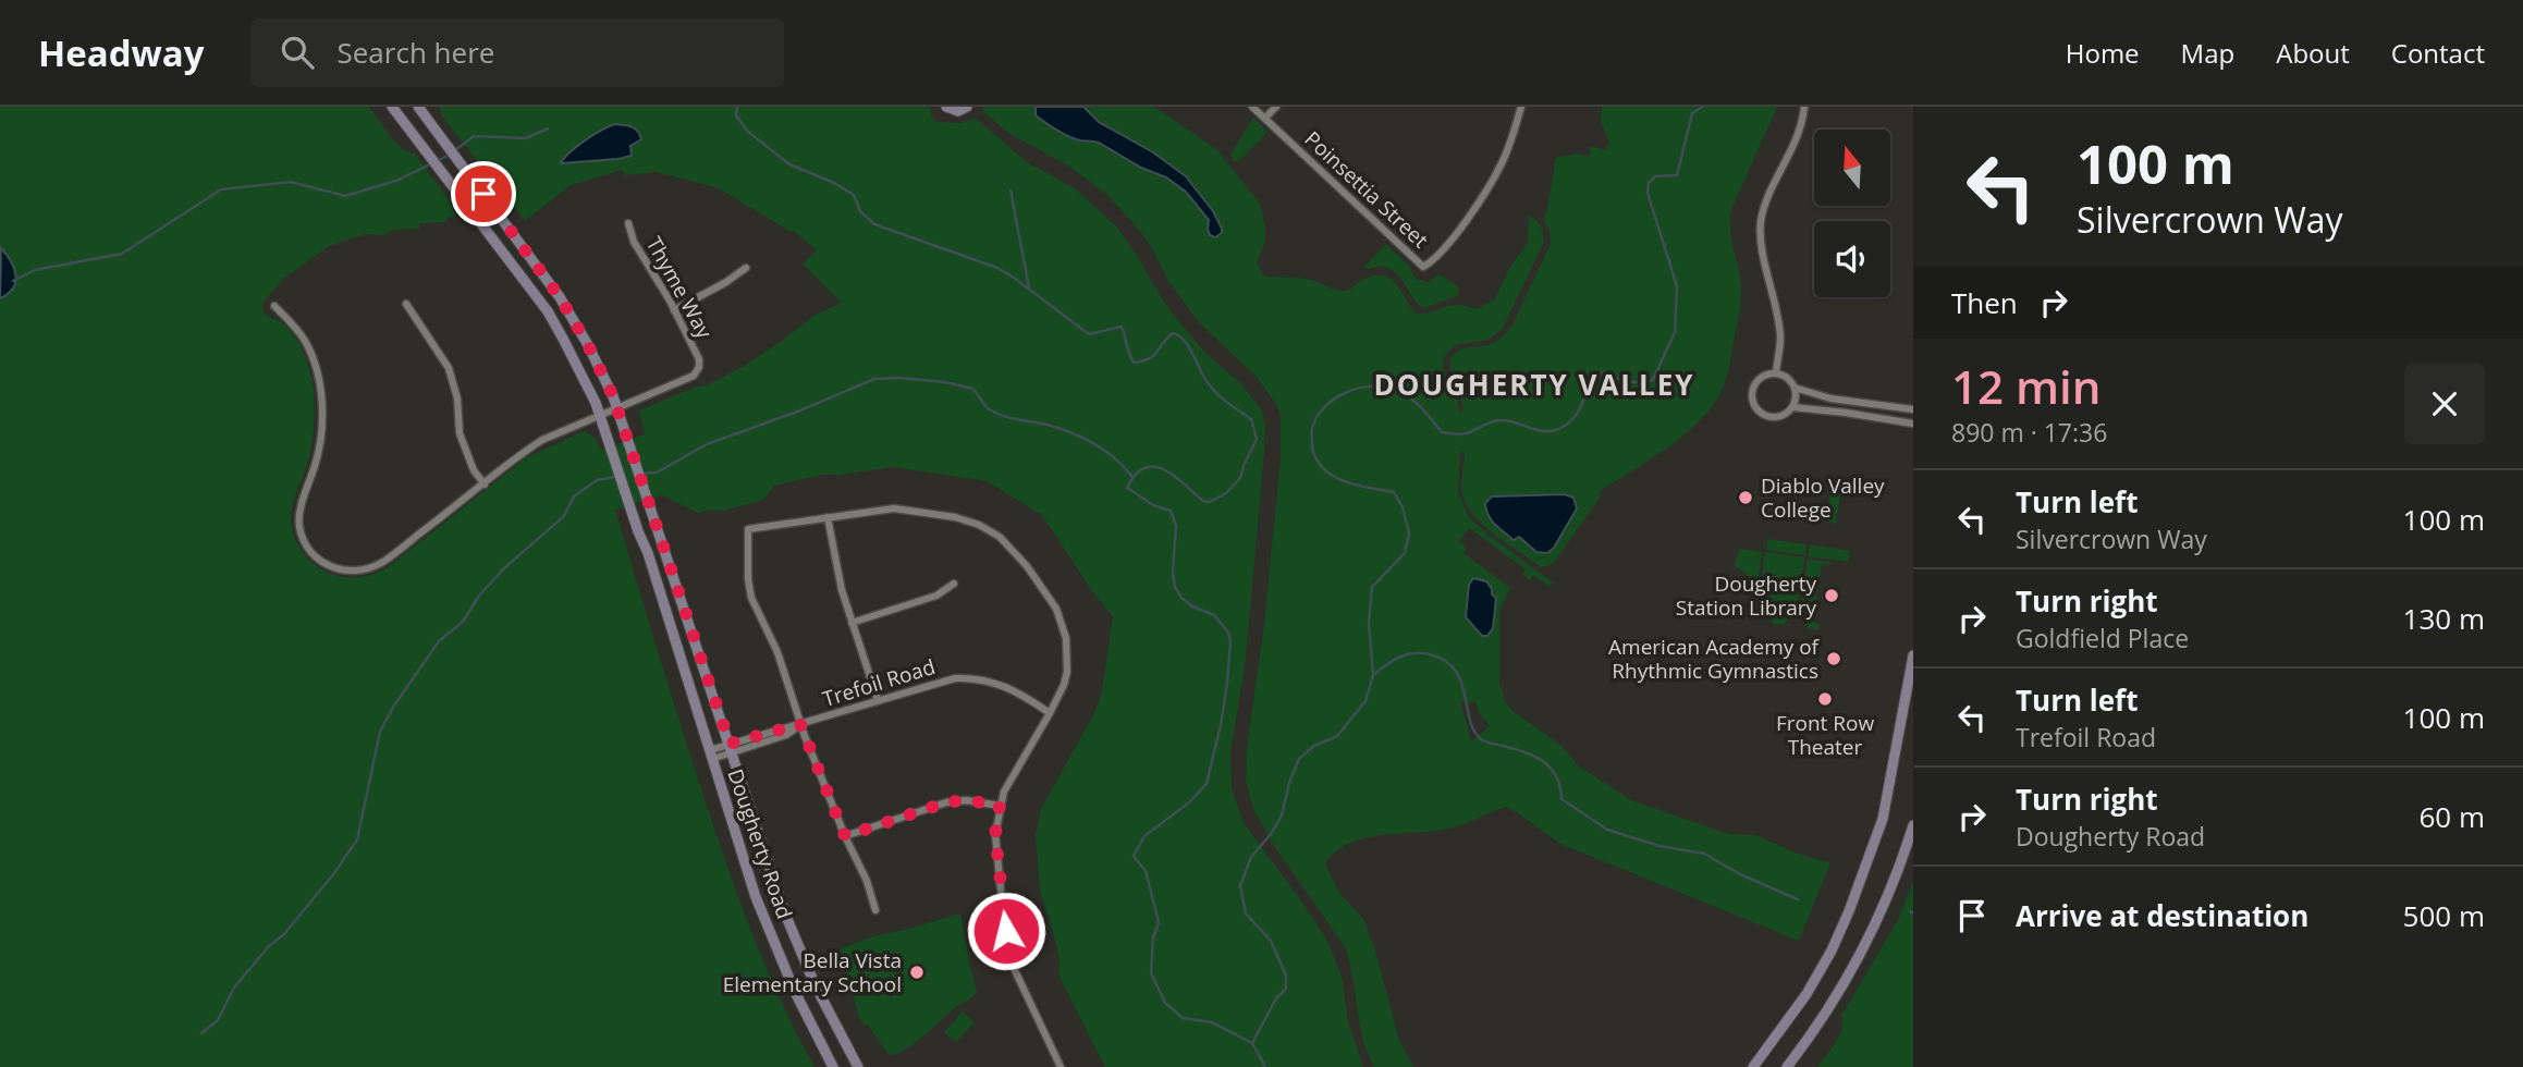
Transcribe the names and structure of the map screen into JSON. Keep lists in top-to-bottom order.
{
  "streets": {
    "main road": ["Dougherty Road"],
    "street": ["Poinsettia Street", "Thyme Way", "Trefoil Road"]
  },
  "crossings": [
    ["Thyme Way", "Dougherty Road"],
    ["Trefoil Road", "Dougherty Road"]
  ],
  "districts": ["DOUGHERTY VALLEY"],
  "places": [
    "Diablo Valley College",
    "Dougherty Station Library",
    "American Academy of Rhythmic Gymnastics",
    "Front Row Theater",
    "Bella Vista Elementary School"
  ],
  "north": "top",
  "page": {
    "header": "Headway",
    "search": "Search here",
    "nav": [
      "Home",
      "Map",
      "About",
      "Contact"
    ],
    "turn": ["100 m", "Silvercrown Way"],
    "then": "Then",
    "heading": ["12 min", "890 m · 17:36"],
    "list": [
      {
        "name": "Turn left",
        "note": "Silvercrown Way",
        "value": "100 m"
      },
      {
        "name": "Turn right",
        "note": "Goldfield Place",
        "value": "130 m"
      },
      {
        "name": "Turn left",
        "note": "Trefoil Road",
        "value": "100 m"
      },
      {
        "name": "Turn right",
        "note": "Dougherty Road",
        "value": "60 m"
      },
      {
        "name": "Arrive at destination",
        "value": "500 m"
      }
    ]
  }
}
